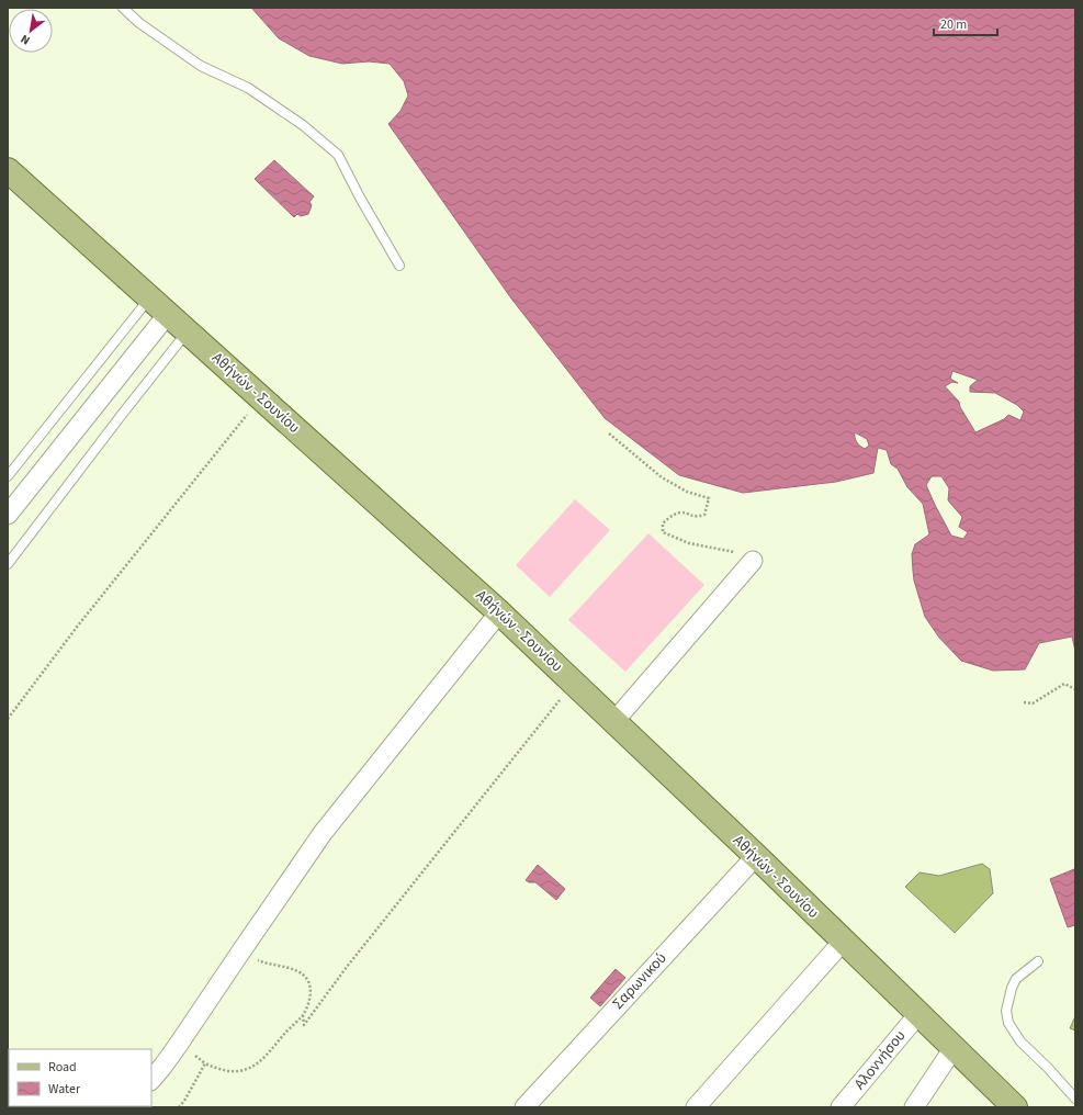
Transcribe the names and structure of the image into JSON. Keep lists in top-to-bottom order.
{
  "streets": {
    "main road": ["Αθήνών - Σουνίου"],
    "street": ["Σαρωνικού", "Αλοννήσου"]
  },
  "crossings": [
    ["Αθήνών - Σουνίου", "Σαρωνικού"],
    ["Αθήνών - Σουνίου", "Αλοννήσου"]
  ],
  "legend": ["Road", "Water"],
  "scale_bar": "20 m",
  "north": "bottom left"
}
